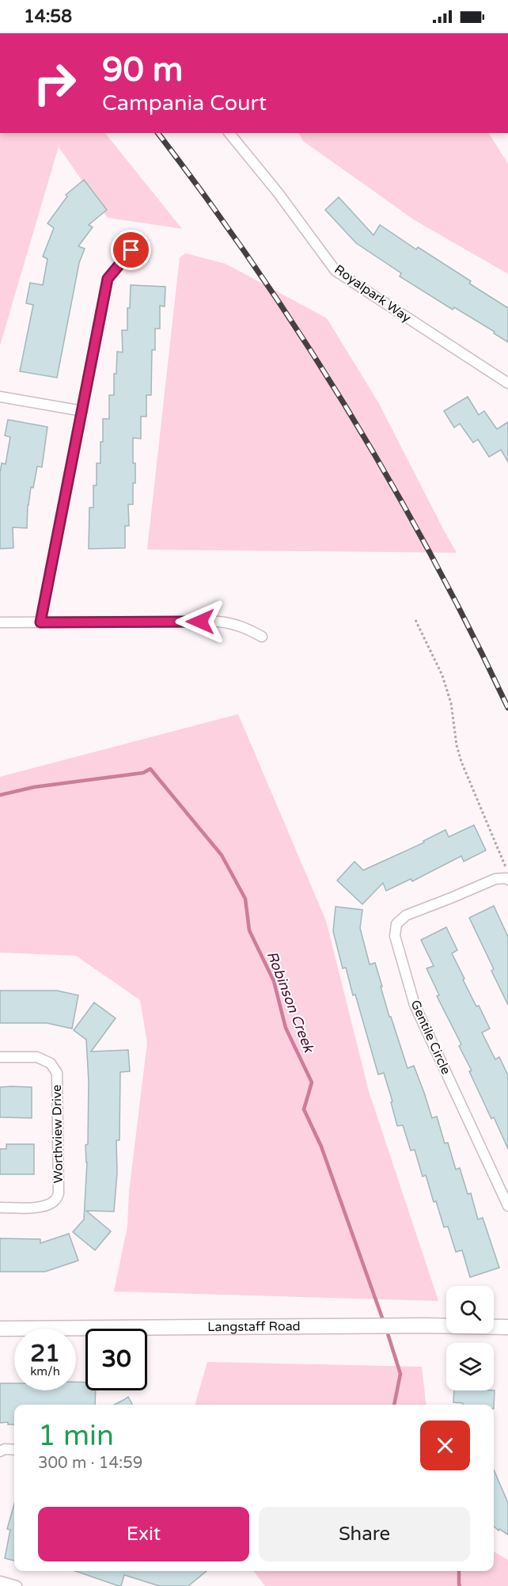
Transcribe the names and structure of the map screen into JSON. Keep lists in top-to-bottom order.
{
  "streets": {
    "street": [
      "Royalpark Way",
      "Gentile Circle",
      "Worthview Drive",
      "Langstaff Road"
    ]
  },
  "water": ["Robinson Creek"],
  "page": {
    "status": "14:58",
    "turn": ["90 m", "Campania Court"],
    "speed": "21 km/h",
    "limit": "30",
    "heading": ["1 min", "300 m · 14:59"],
    "buttons": ["Exit", "Share"]
  }
}
